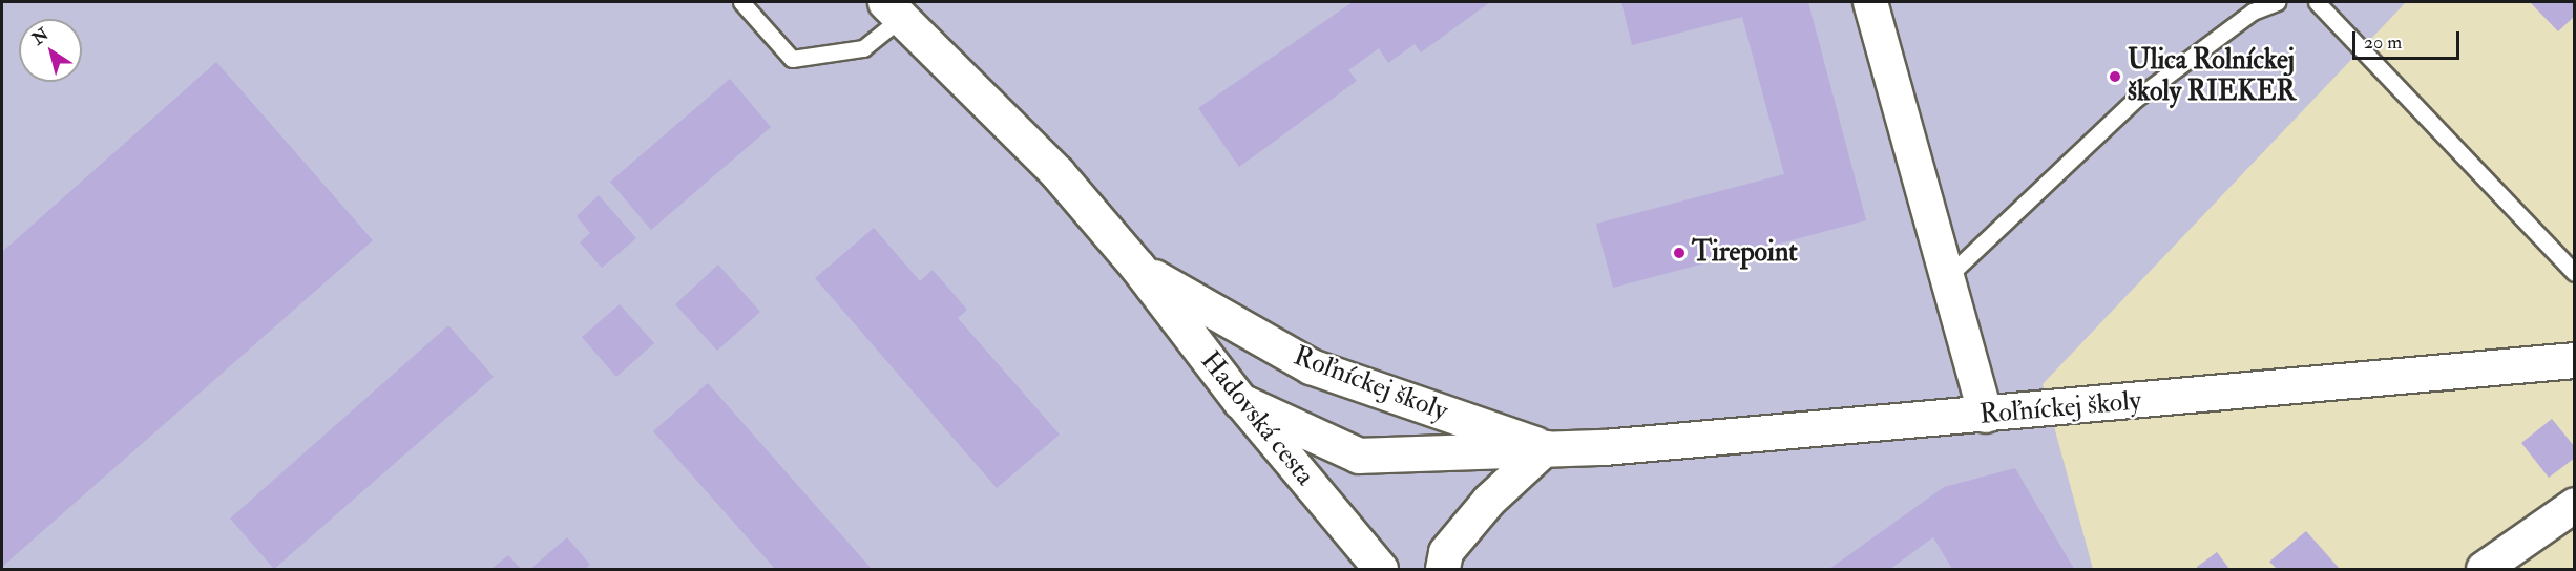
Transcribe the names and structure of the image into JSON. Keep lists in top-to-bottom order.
{
  "streets": {
    "main road": ["Roľníckej školy", "Hadovská cesta"]
  },
  "crossings": [
    ["Roľníckej školy", "Hadovská cesta"]
  ],
  "places": ["Ulica Rolníckej školy RIEKER", "Tirepoint"],
  "scale_bar": "20 m",
  "north": "top left"
}
